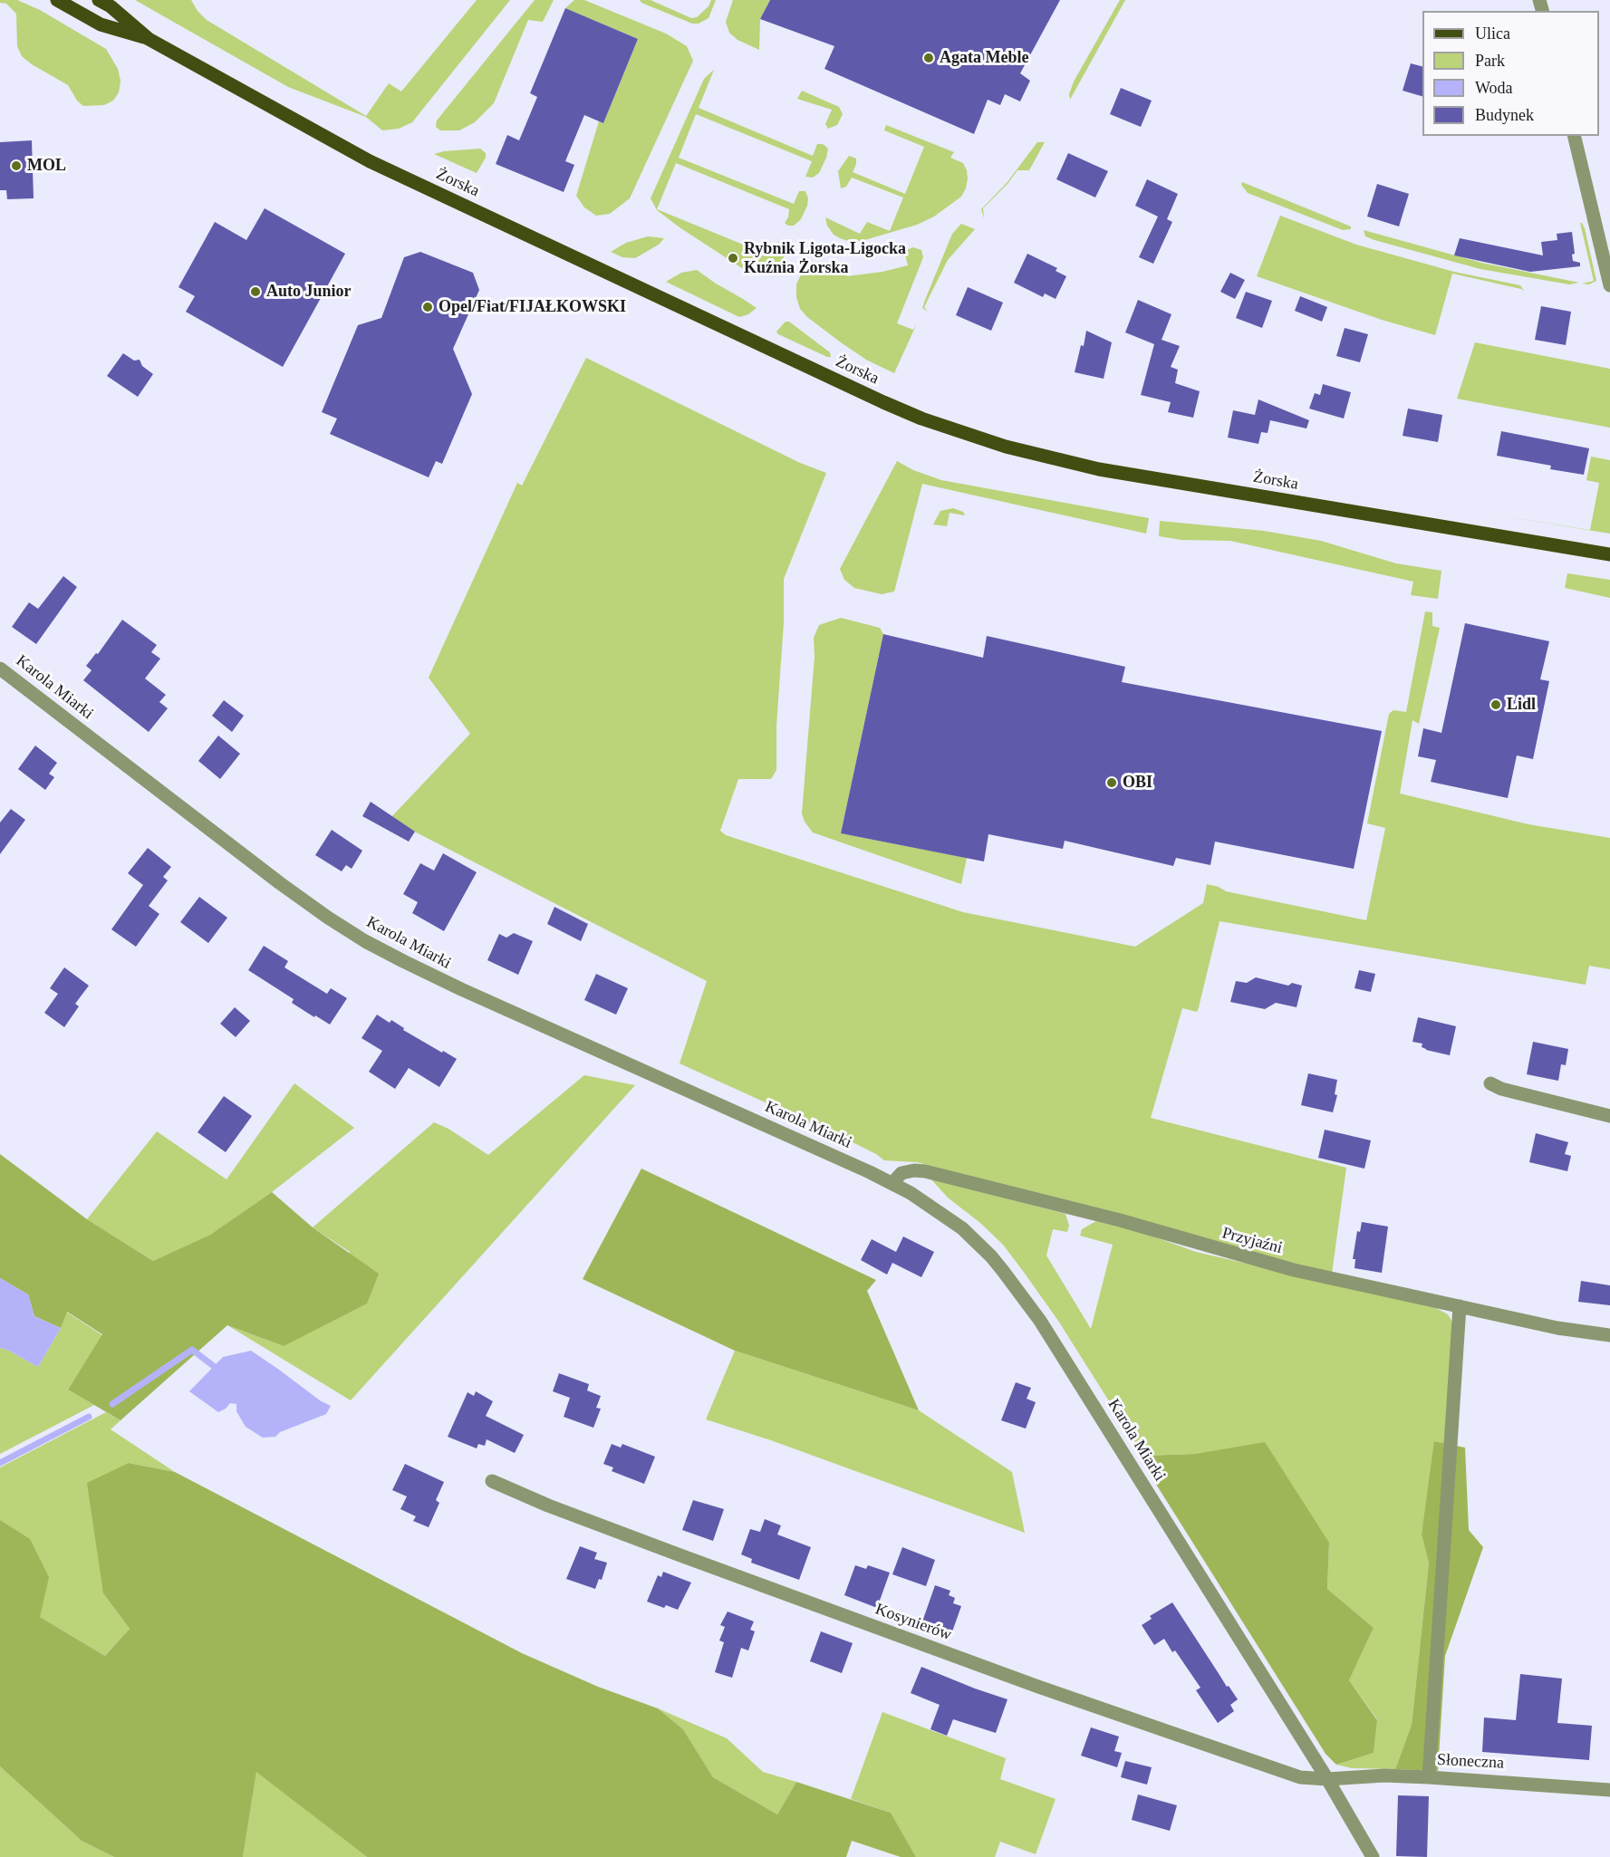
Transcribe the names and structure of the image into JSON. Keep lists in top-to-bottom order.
{
  "streets": {
    "main road": ["Żorska"],
    "street": [
      "Karola Miarki",
      "Przyjaźni",
      "Kosynierów",
      "Słoneczna"
    ]
  },
  "crossings": [
    ["Karola Miarki", "Przyjaźni"],
    ["Karola Miarki", "Kosynierów"],
    ["Karola Miarki", "Słoneczna"],
    ["Kosynierów", "Słoneczna"]
  ],
  "places": [
    "Agata Meble",
    "MOL",
    "Rybnik Ligota-Ligocka Kuźnia Żorska",
    "Auto Junior",
    "Opel/Fiat/FIJAŁKOWSKI",
    "Lidl",
    "OBI"
  ],
  "legend": [
    "Ulica",
    "Park",
    "Woda",
    "Budynek"
  ]
}
